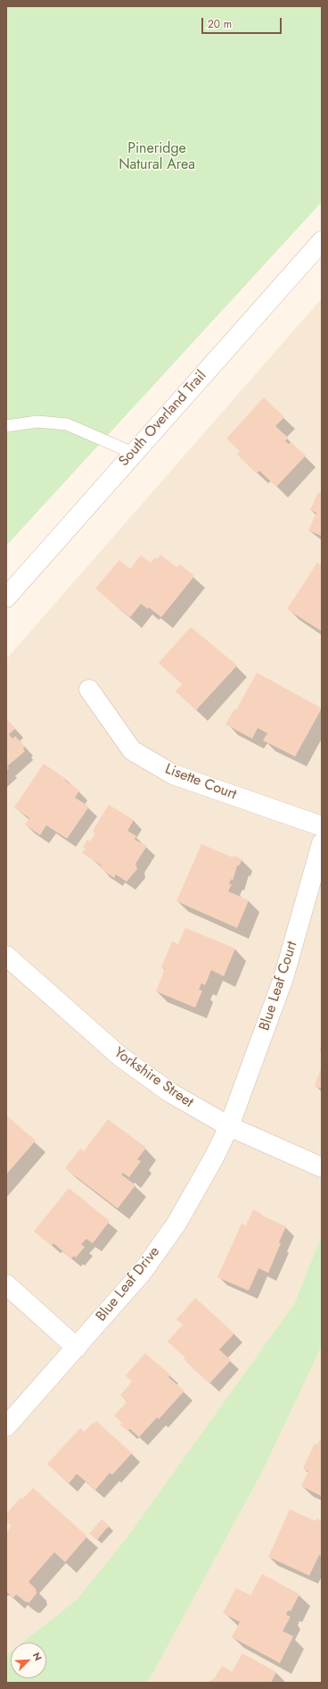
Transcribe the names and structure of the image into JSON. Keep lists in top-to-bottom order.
{
  "streets": {
    "street": [
      "South Overland Trail",
      "Lisette Court",
      "Blue Leaf Court",
      "Yorkshire Street",
      "Blue Leaf Drive"
    ]
  },
  "crossings": [
    ["Blue Leaf Court", "Yorkshire Street"],
    ["Blue Leaf Court", "Blue Leaf Drive"],
    ["Yorkshire Street", "Blue Leaf Drive"]
  ],
  "parks": ["Pineridge Natural Area"],
  "scale_bar": "20 m",
  "north": "top right"
}
